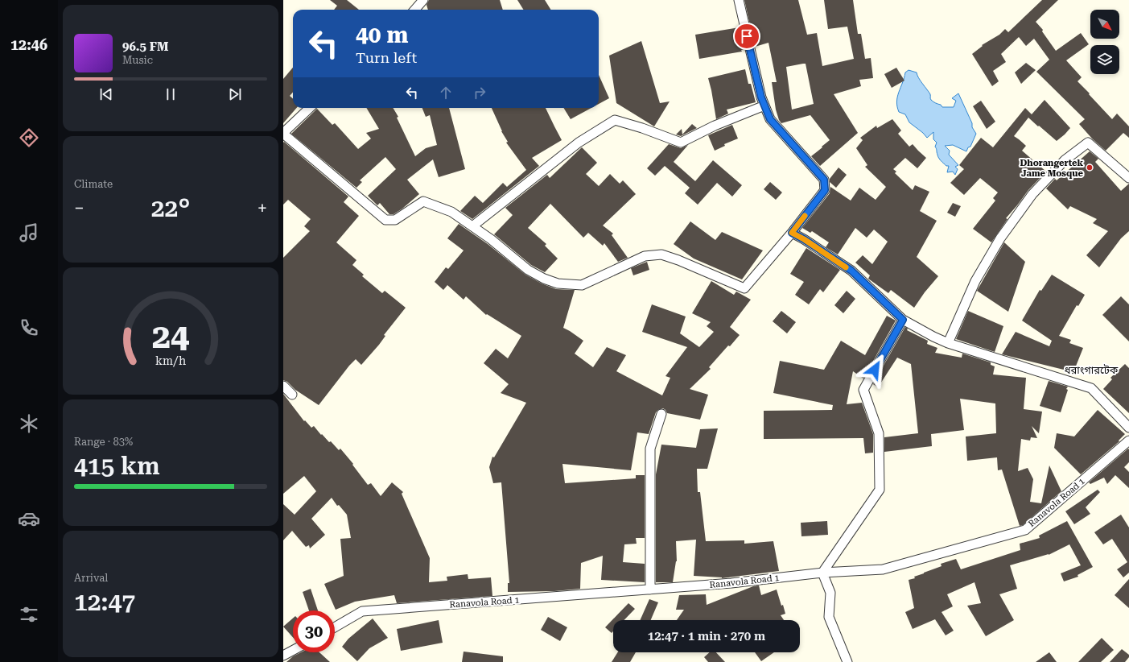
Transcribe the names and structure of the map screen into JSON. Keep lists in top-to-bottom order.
{
  "streets": {
    "street": ["Ranavola Road 1"]
  },
  "districts": ["ধরাংগারটেক"],
  "places": ["Dhorangertek Jame Mosque"],
  "north": "bottom right",
  "page": {
    "tabs": "12:46",
    "turn": ["40 m", "Turn left"],
    "song": ["96.5 FM", "Music"],
    "tile": [
      "Climate",
      ["Range · 83%", "415 km"],
      ["Arrival", "12:47"]
    ],
    "heat": ["−", "22°", "+"],
    "limit": "30",
    "trip": "12:47 · 1 min · 270 m",
    "gauge": ["24", "km/h"]
  }
}
